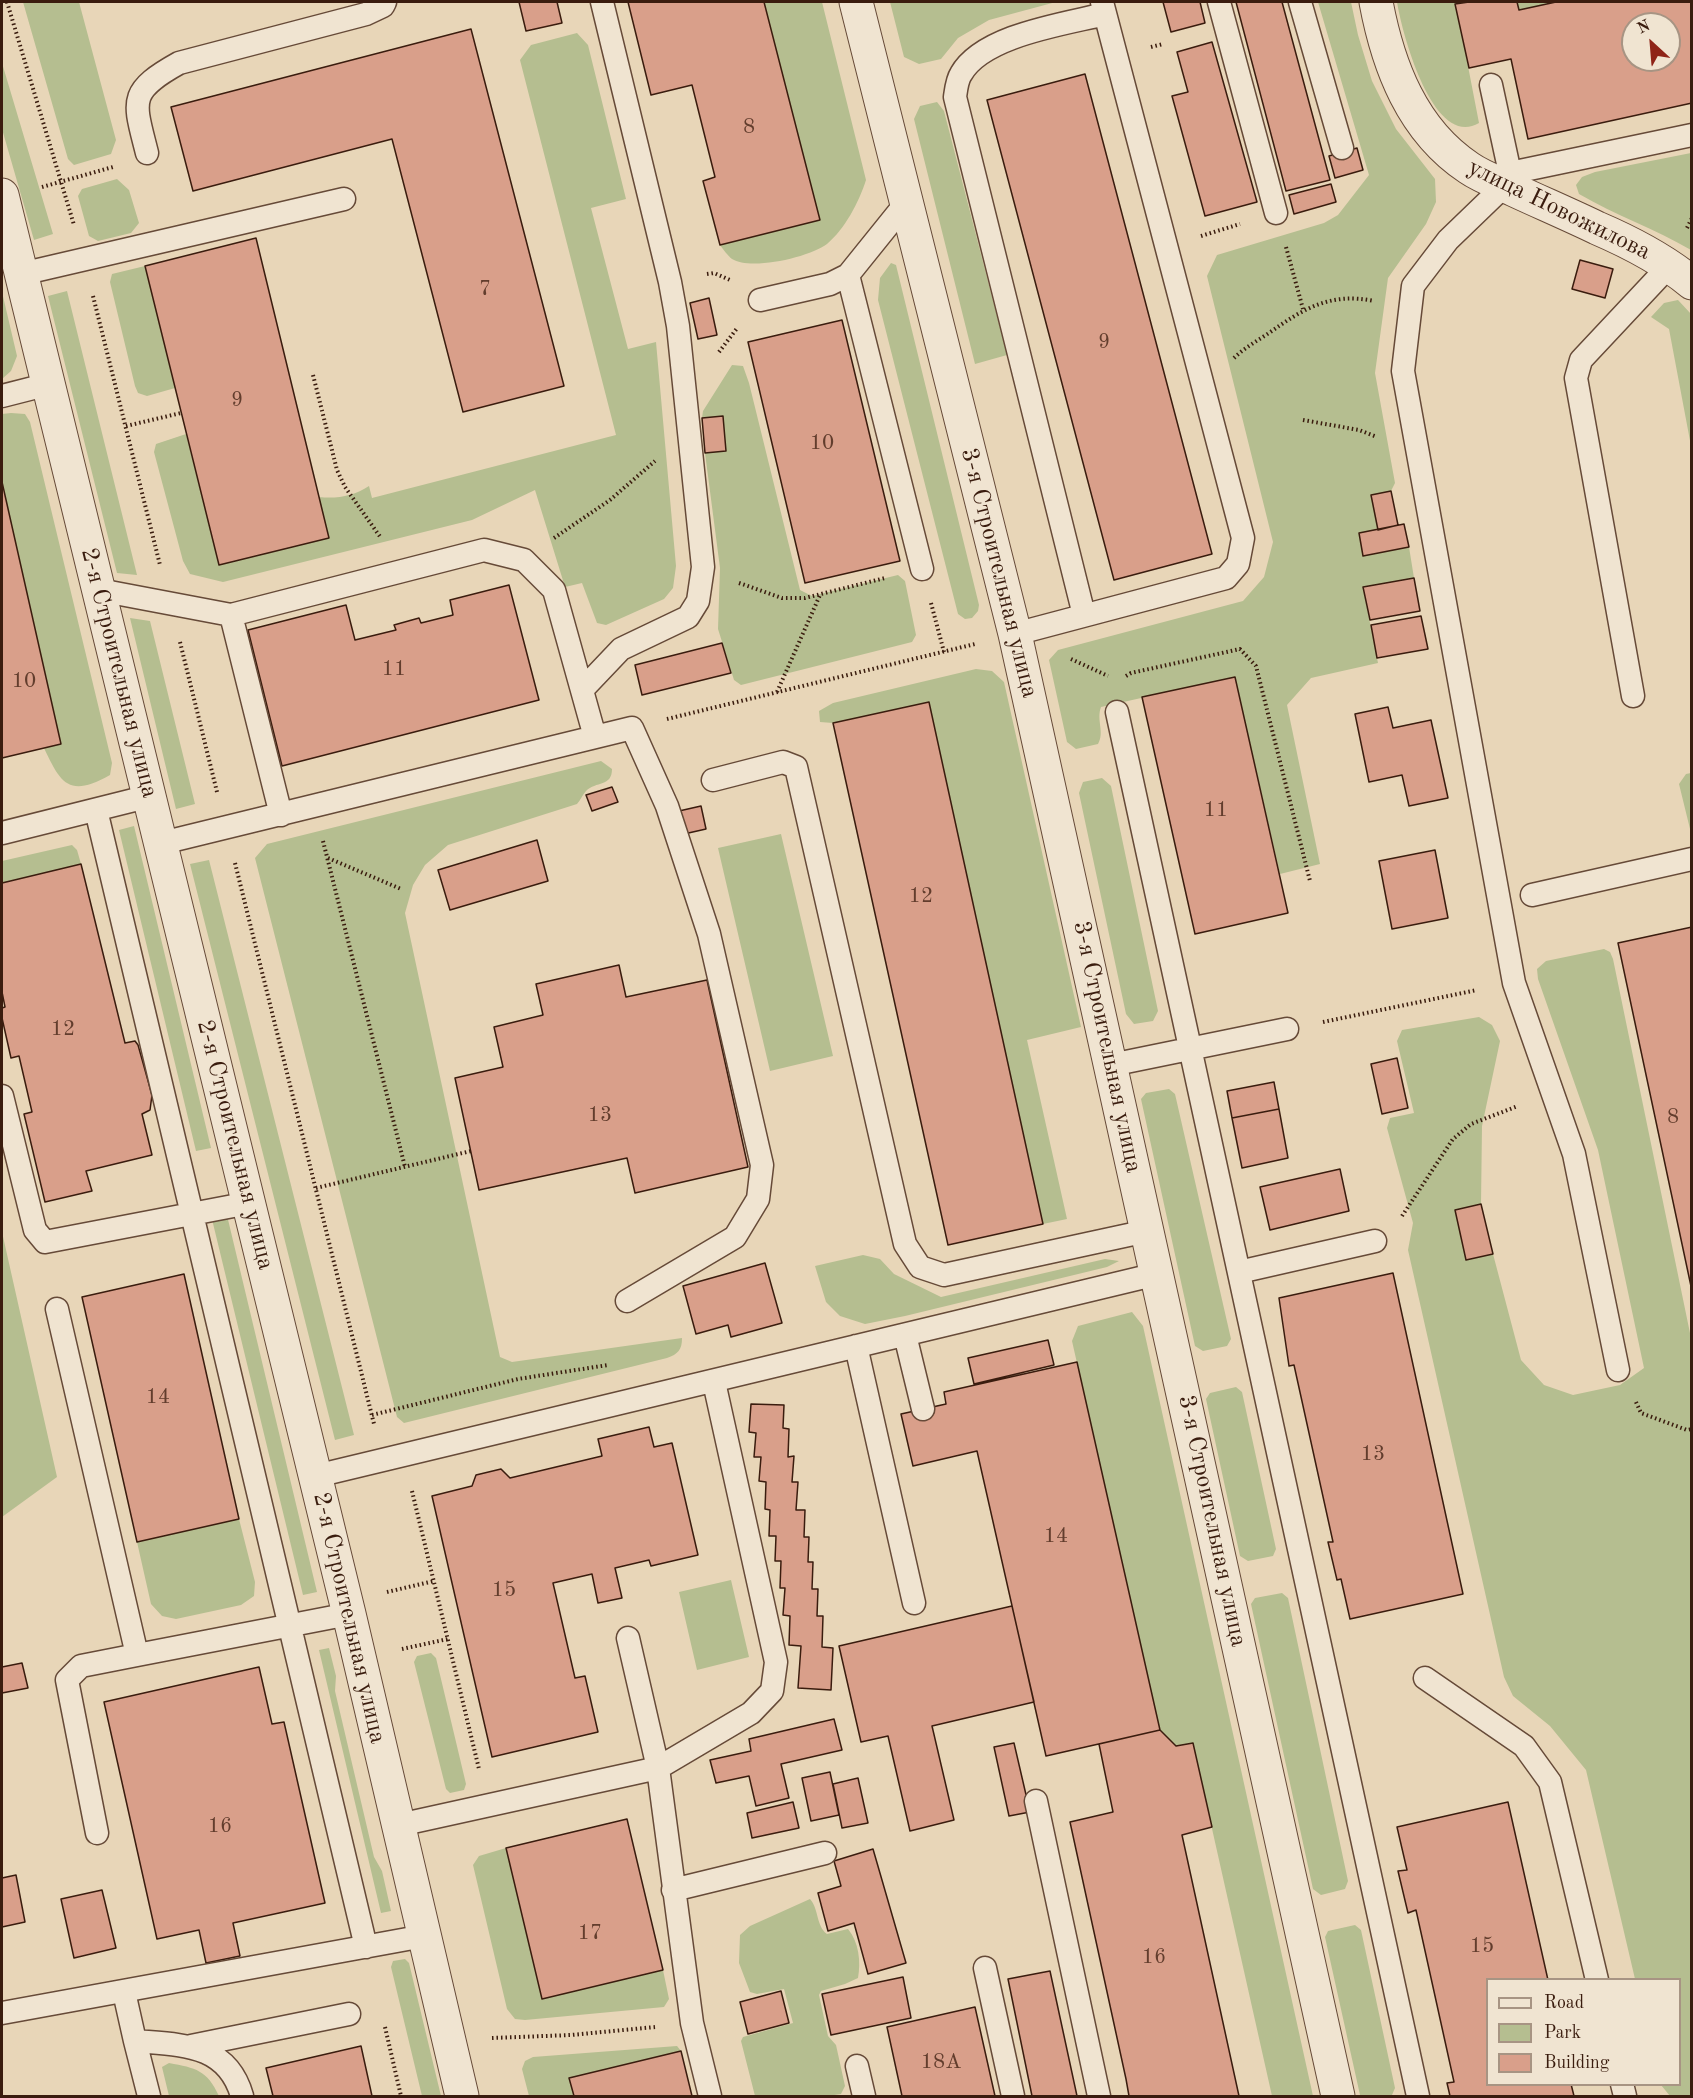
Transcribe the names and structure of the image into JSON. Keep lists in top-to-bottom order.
{
  "streets": {
    "street": ["улица Новожилова", "3-я Строительная улица", "2-я Строительная улица"]
  },
  "house_numbers": [
    "8",
    "7",
    "9",
    "9",
    "10",
    "11",
    "10",
    "11",
    "12",
    "12",
    "13",
    "8",
    "14",
    "13",
    "14",
    "15",
    "16",
    "17",
    "15",
    "16",
    "18А"
  ],
  "legend": ["Road", "Park", "Building"],
  "north": "top left"
}
